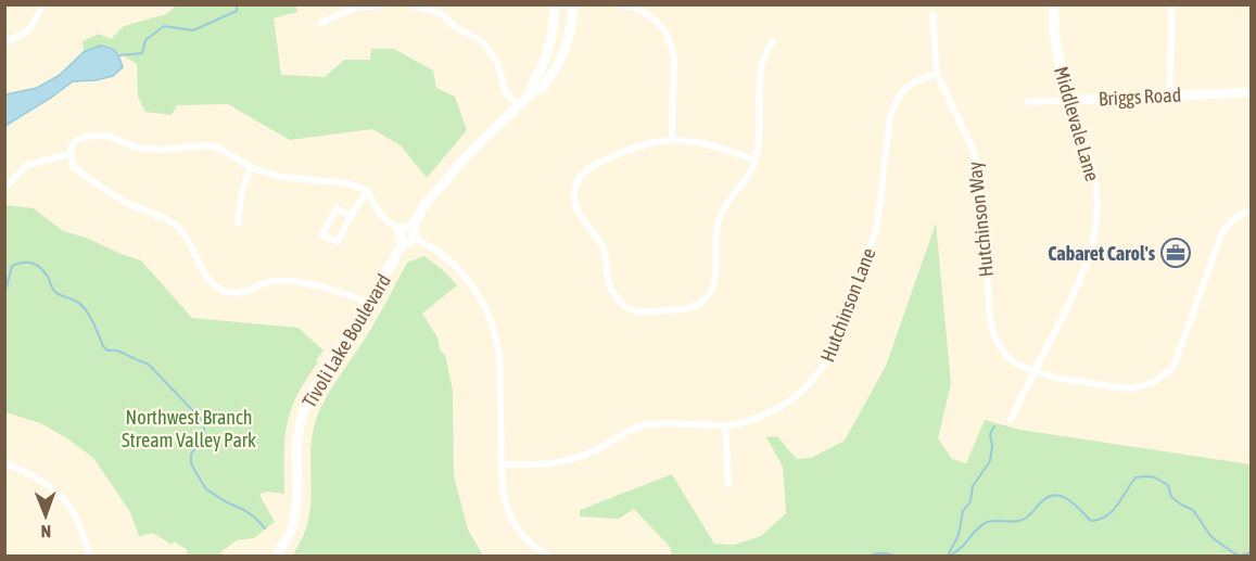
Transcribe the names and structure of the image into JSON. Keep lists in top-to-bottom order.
{
  "streets": {
    "street": [
      "Briggs Road",
      "Middlevale Lane",
      "Hutchinson Way",
      "Hutchinson Lane",
      "Tivoli Lake Boulevard"
    ]
  },
  "crossings": [
    ["Briggs Road", "Middlevale Lane"],
    ["Middlevale Lane", "Hutchinson Way"],
    ["Hutchinson Way", "Hutchinson Lane"]
  ],
  "parks": ["Northwest Branch Stream Valley Park"],
  "places": {
    "office": ["Cabaret Carol's"]
  },
  "north": "bottom"
}
